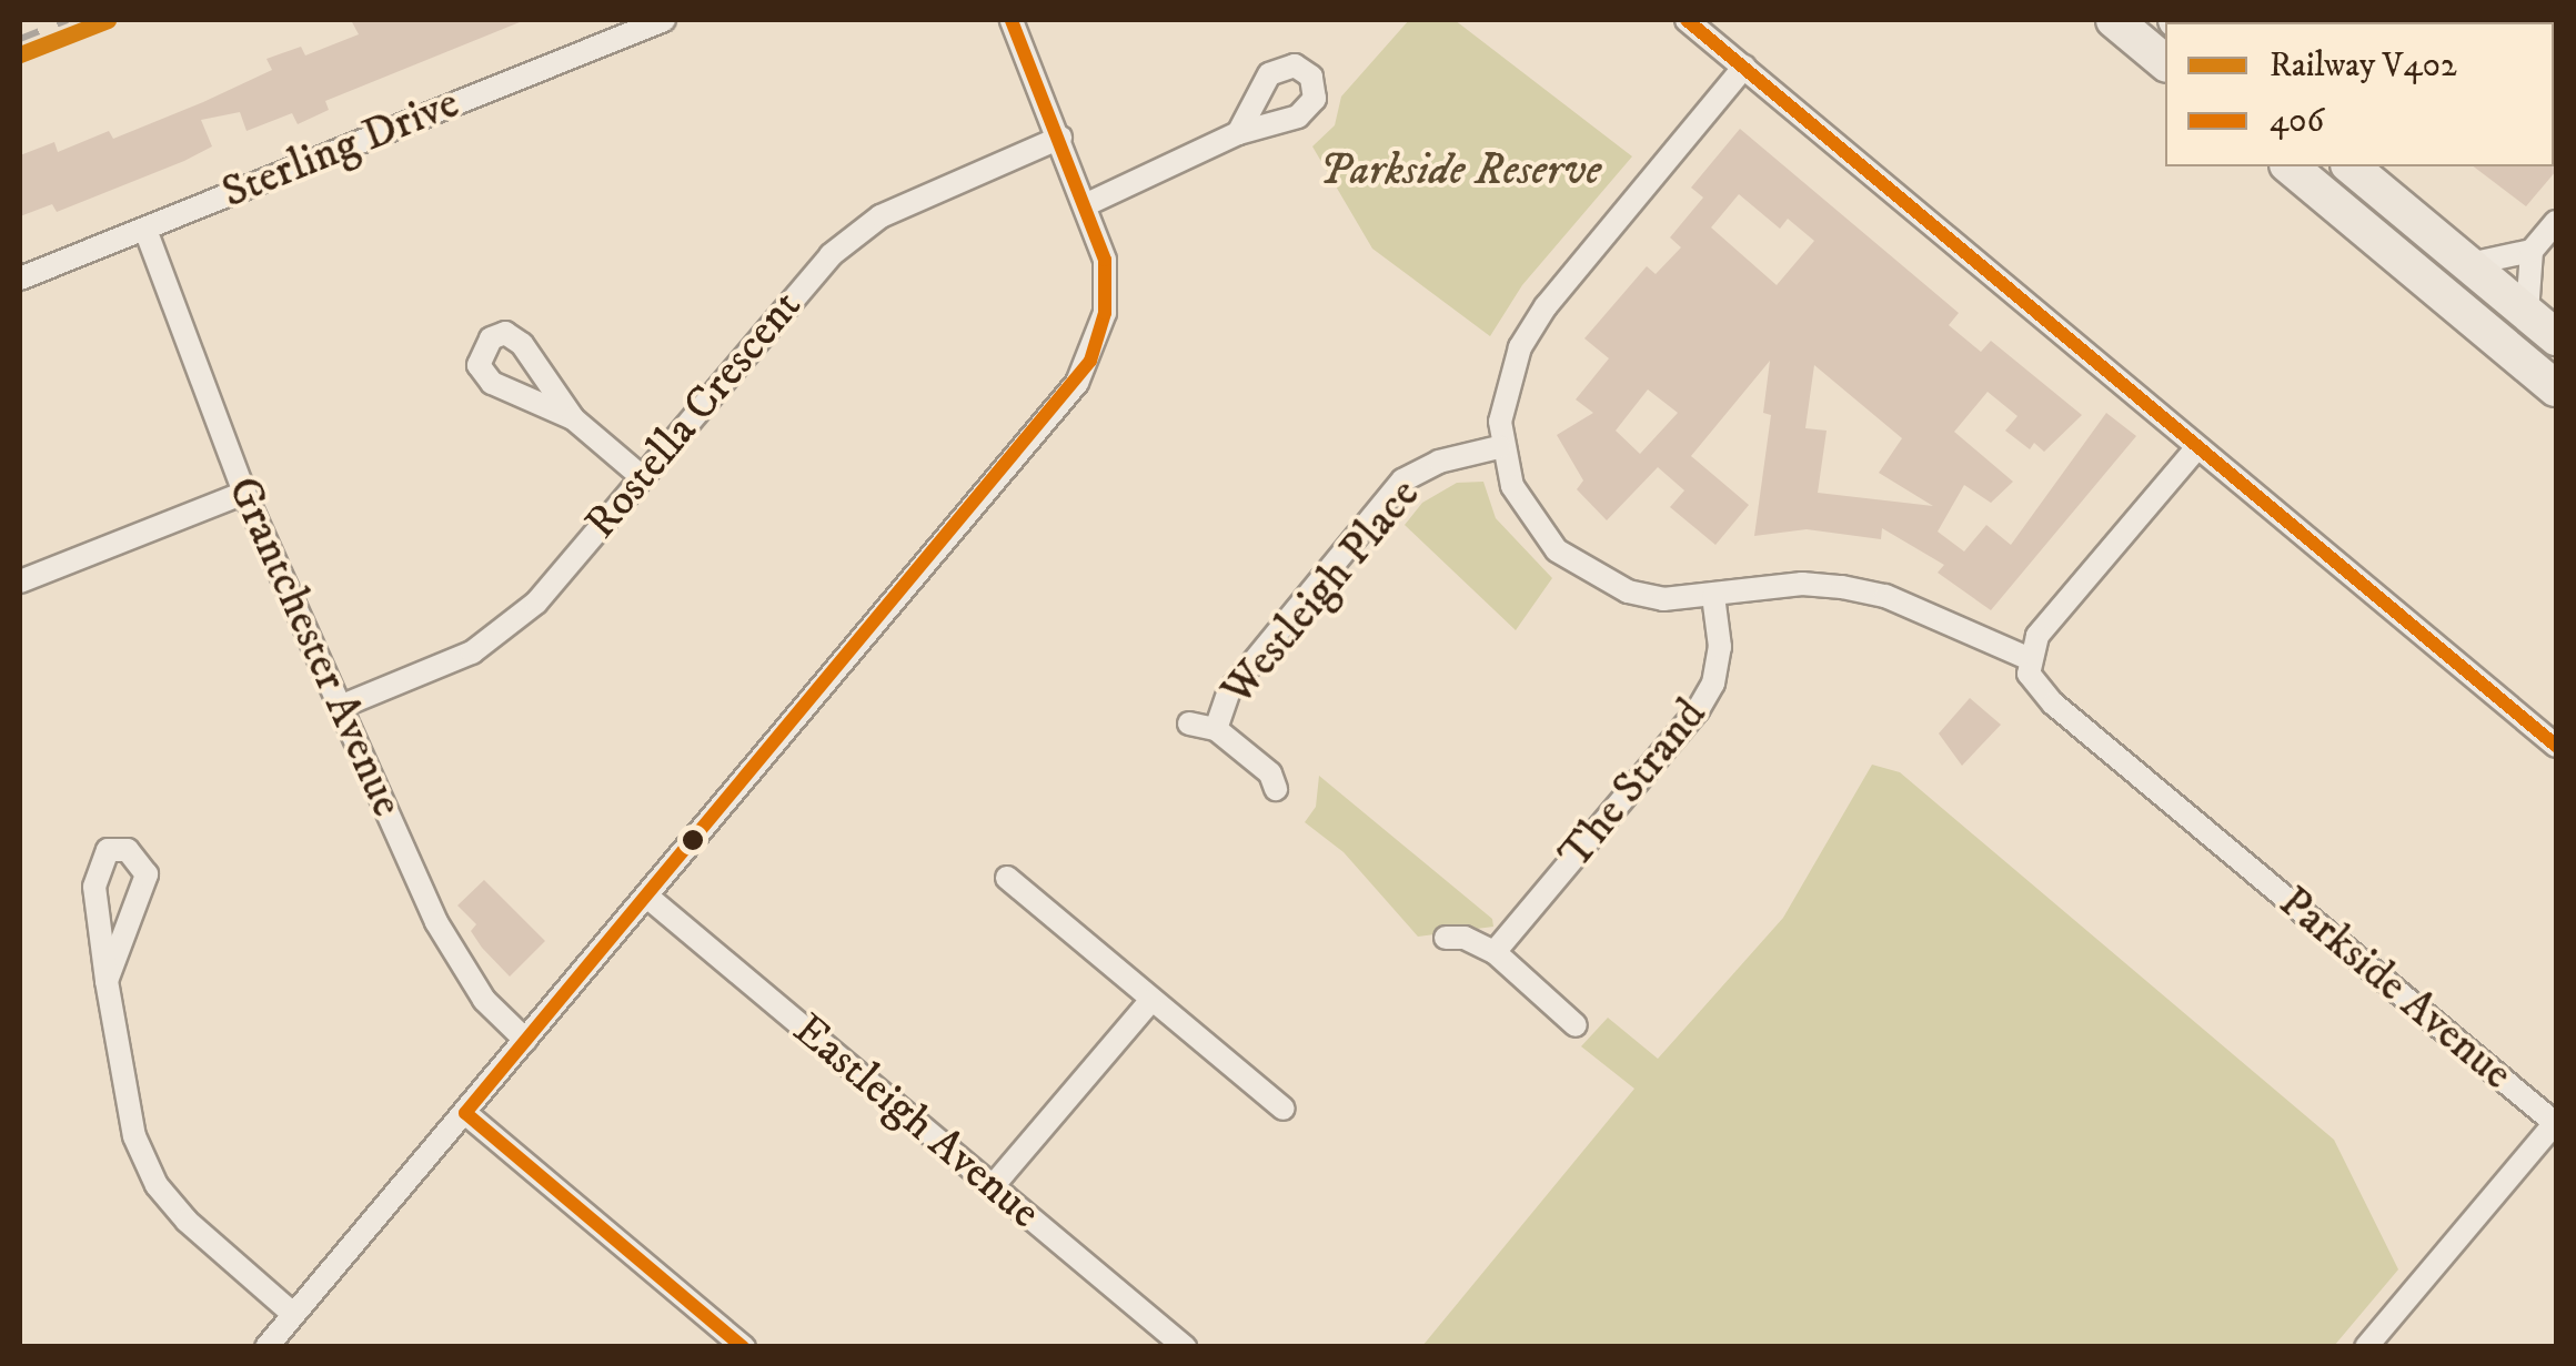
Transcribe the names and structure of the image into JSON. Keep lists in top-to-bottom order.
{
  "streets": {
    "street": [
      "Sterling Drive",
      "Rostella Crescent",
      "Westleigh Place",
      "Grantchester Avenue",
      "The Strand",
      "Parkside Avenue",
      "Eastleigh Avenue"
    ]
  },
  "crossings": [
    ["Sterling Drive", "Grantchester Avenue"],
    ["Rostella Crescent", "Grantchester Avenue"]
  ],
  "parks": ["Parkside Reserve"],
  "lines": ["rail line V402", "transit line 406"],
  "legend": ["Railway V402", "406"]
}
